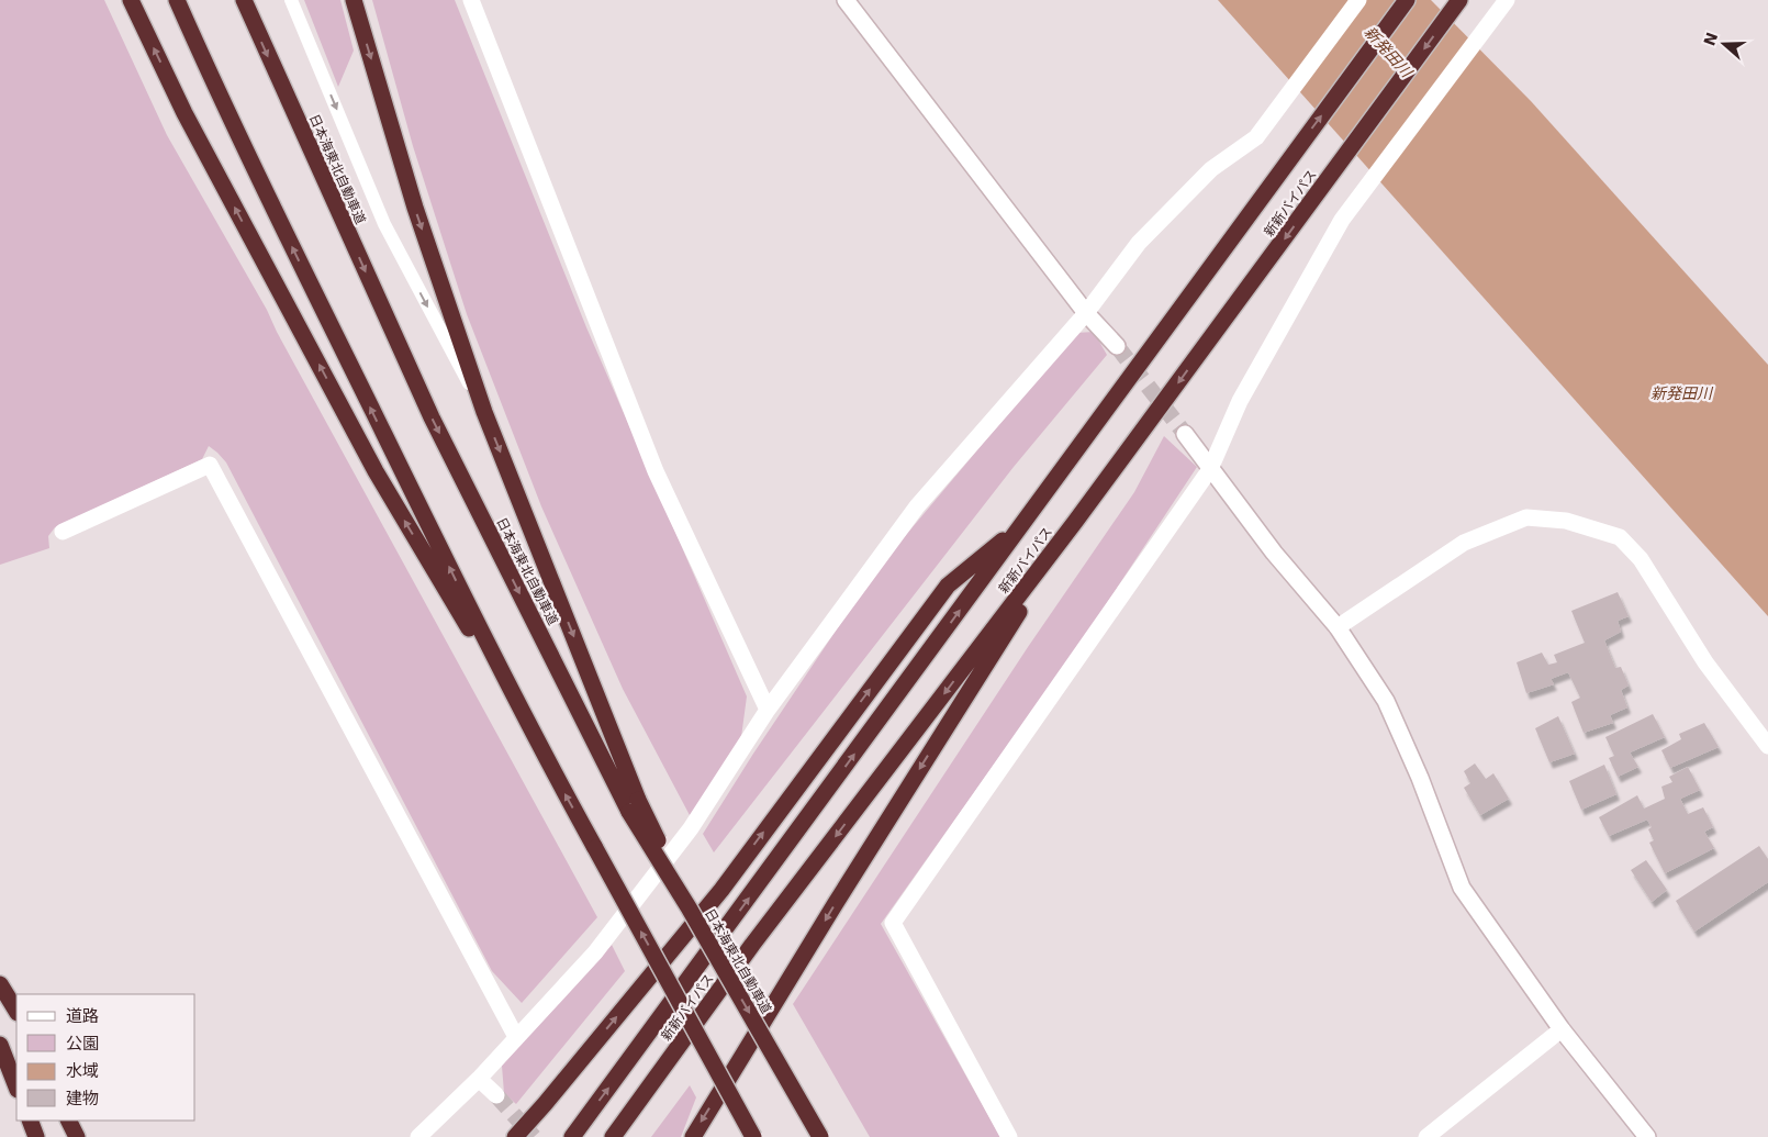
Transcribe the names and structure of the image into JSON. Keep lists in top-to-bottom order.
{
  "streets": {
    "highway": ["日本海東北自動車道", "新新バイパス"]
  },
  "water": ["新発田川"],
  "legend": [
    "道路",
    "公園",
    "水域",
    "建物"
  ],
  "north": "left"
}
